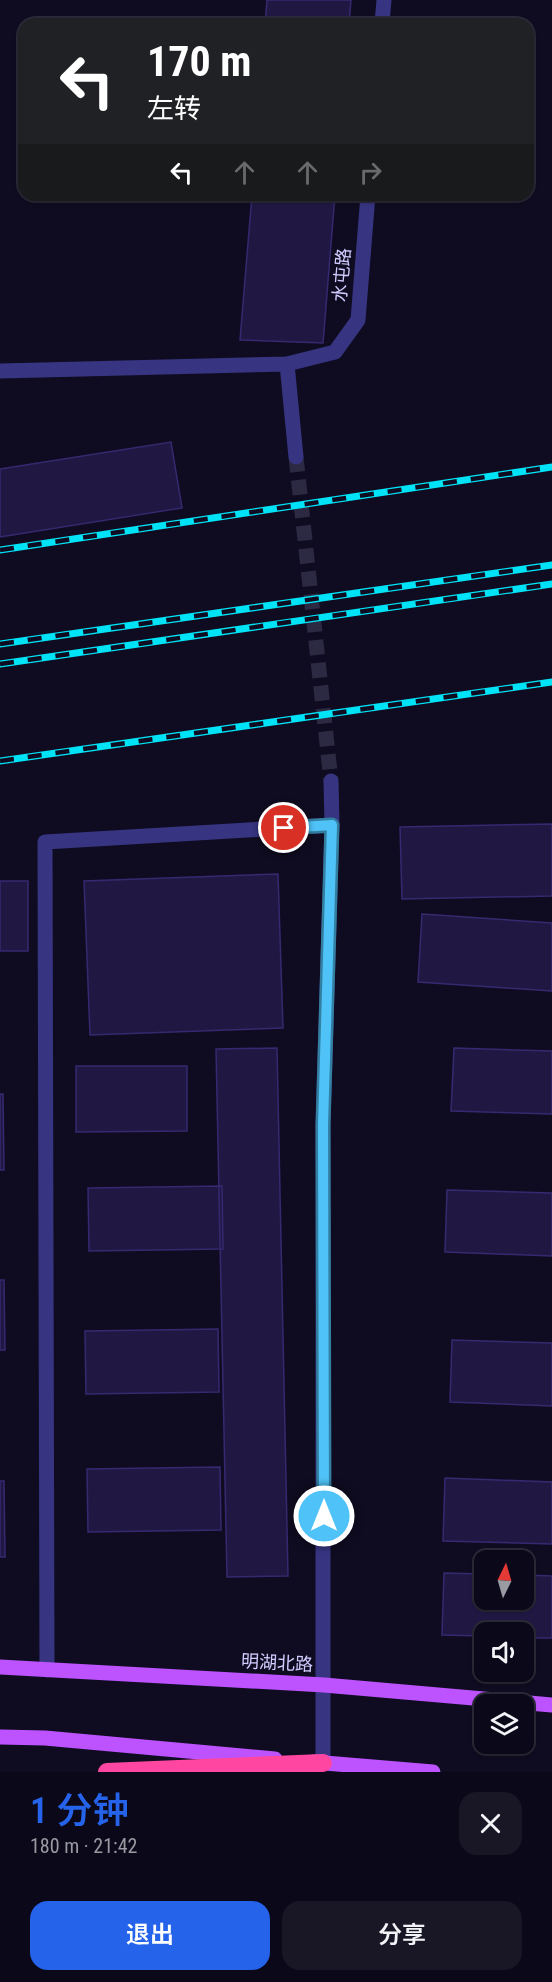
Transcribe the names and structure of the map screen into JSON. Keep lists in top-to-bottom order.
{
  "streets": {
    "main road": ["明湖北路"],
    "street": ["水屯路"]
  },
  "north": "top",
  "page": {
    "turn": ["170 m", "左转"],
    "heading": ["1 分钟", "180 m · 21:42"],
    "buttons": ["退出", "分享"]
  }
}
